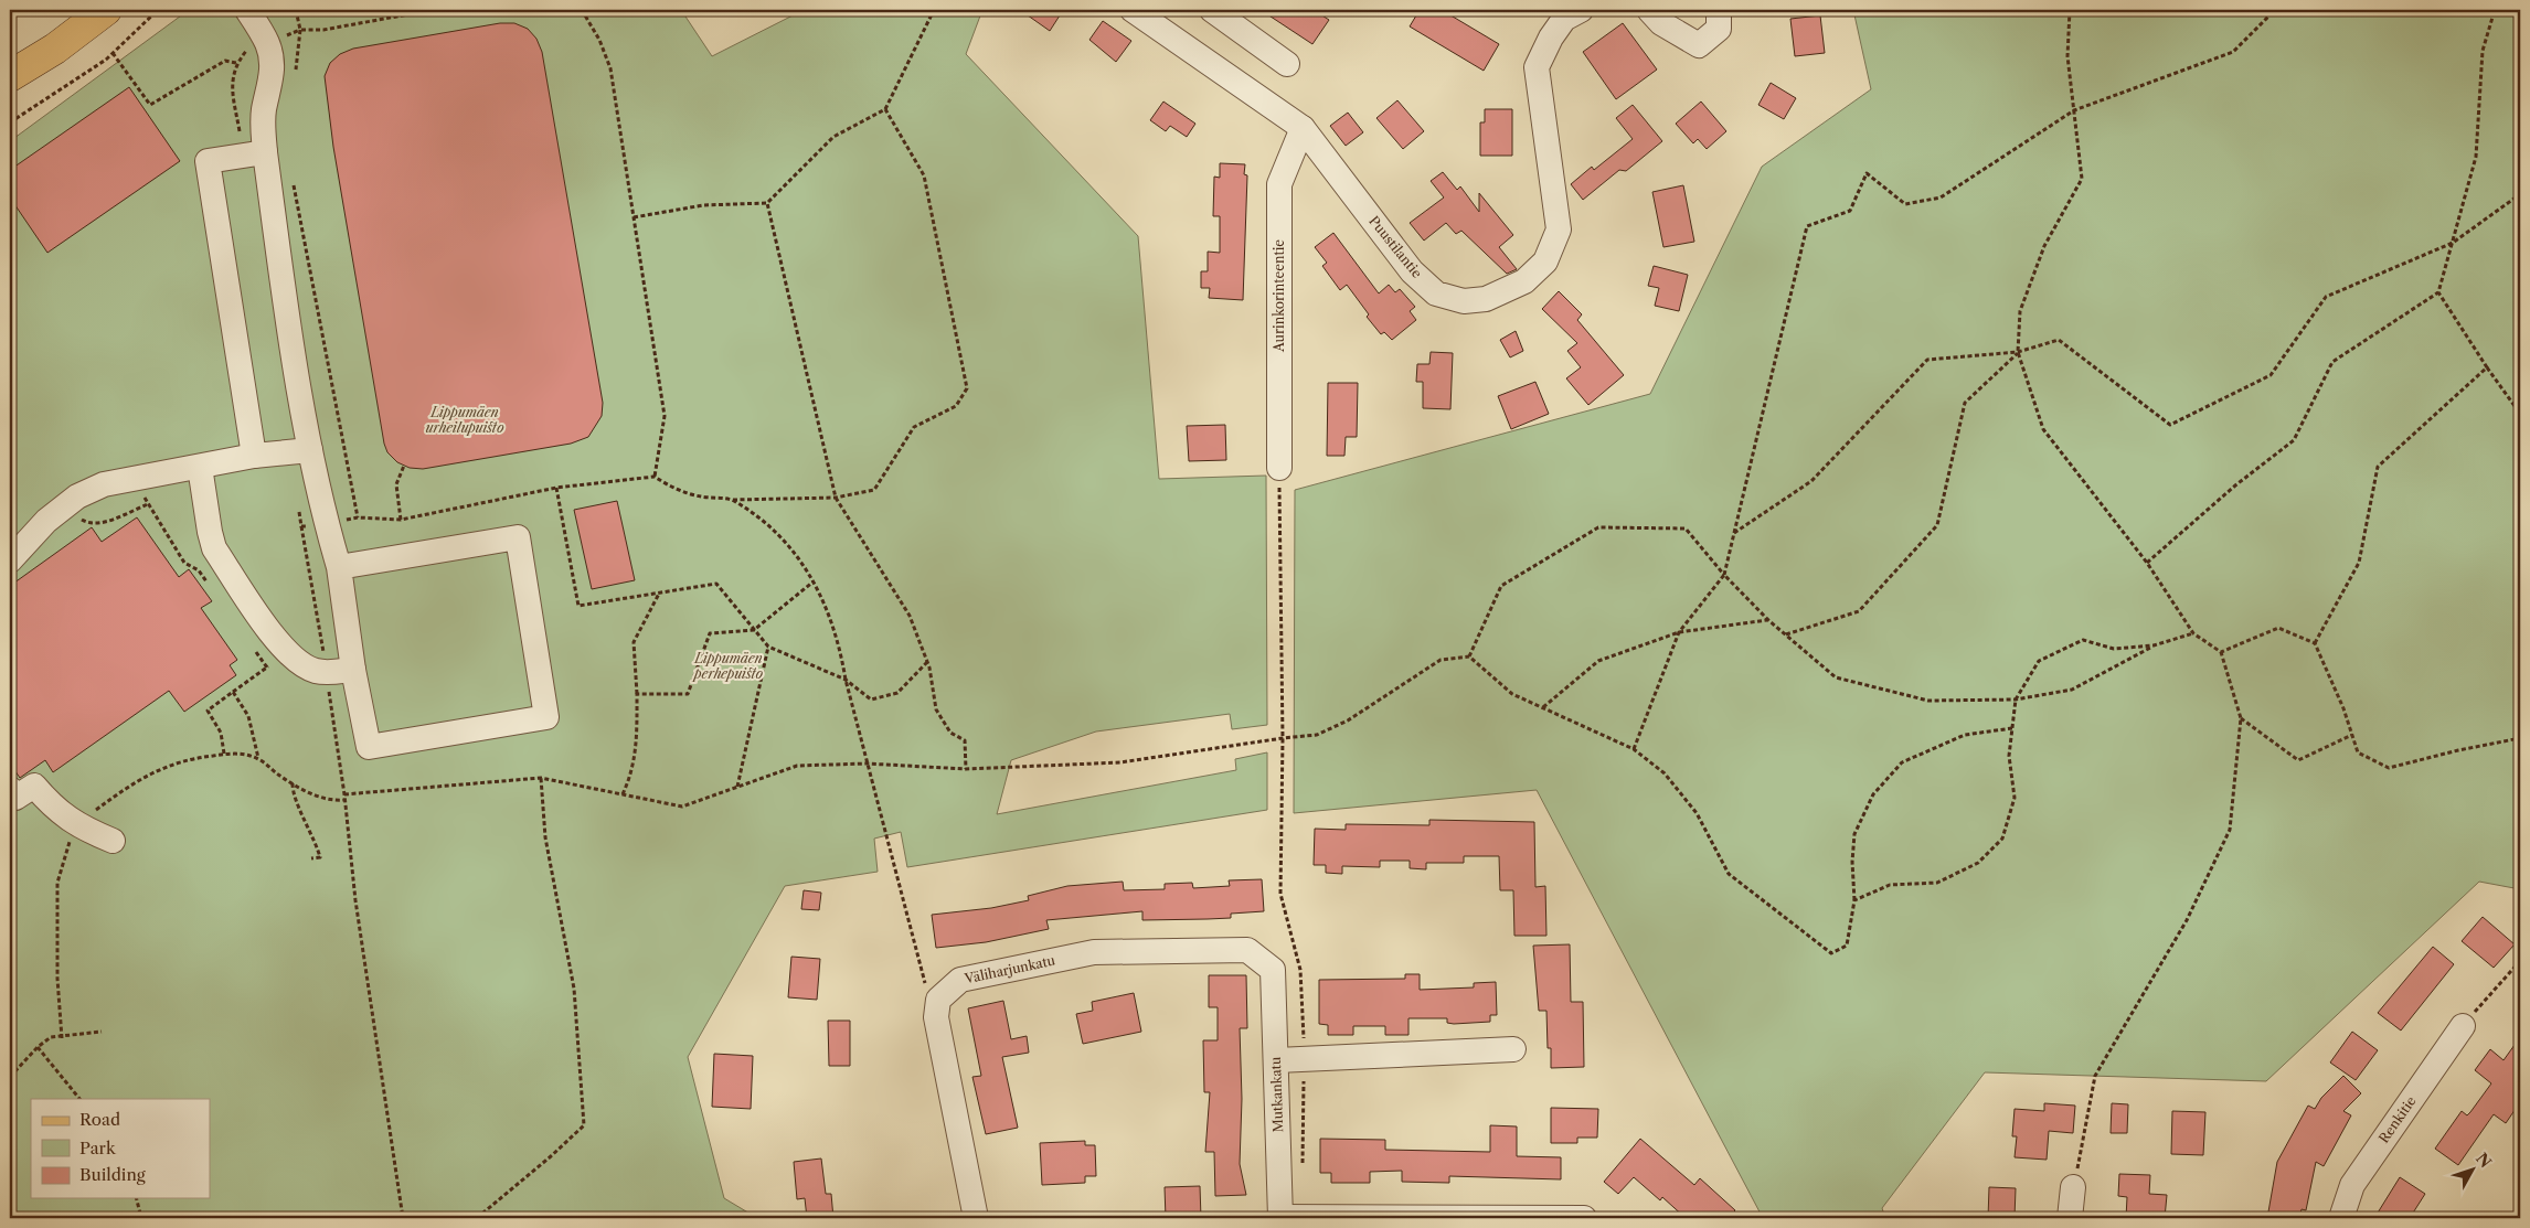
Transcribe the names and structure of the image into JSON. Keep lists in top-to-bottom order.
{
  "streets": {
    "street": [
      "Puustilantie",
      "Aurinkorinteentie",
      "Väliharjunkatu",
      "Mutkankatu",
      "Renkitie"
    ]
  },
  "crossings": [
    ["Puustilantie", "Aurinkorinteentie"],
    ["Väliharjunkatu", "Mutkankatu"]
  ],
  "parks": ["Lippumäen urheilupuisto", "Lippumäen perhepuisto"],
  "legend": ["Road", "Park", "Building"],
  "north": "top right"
}
